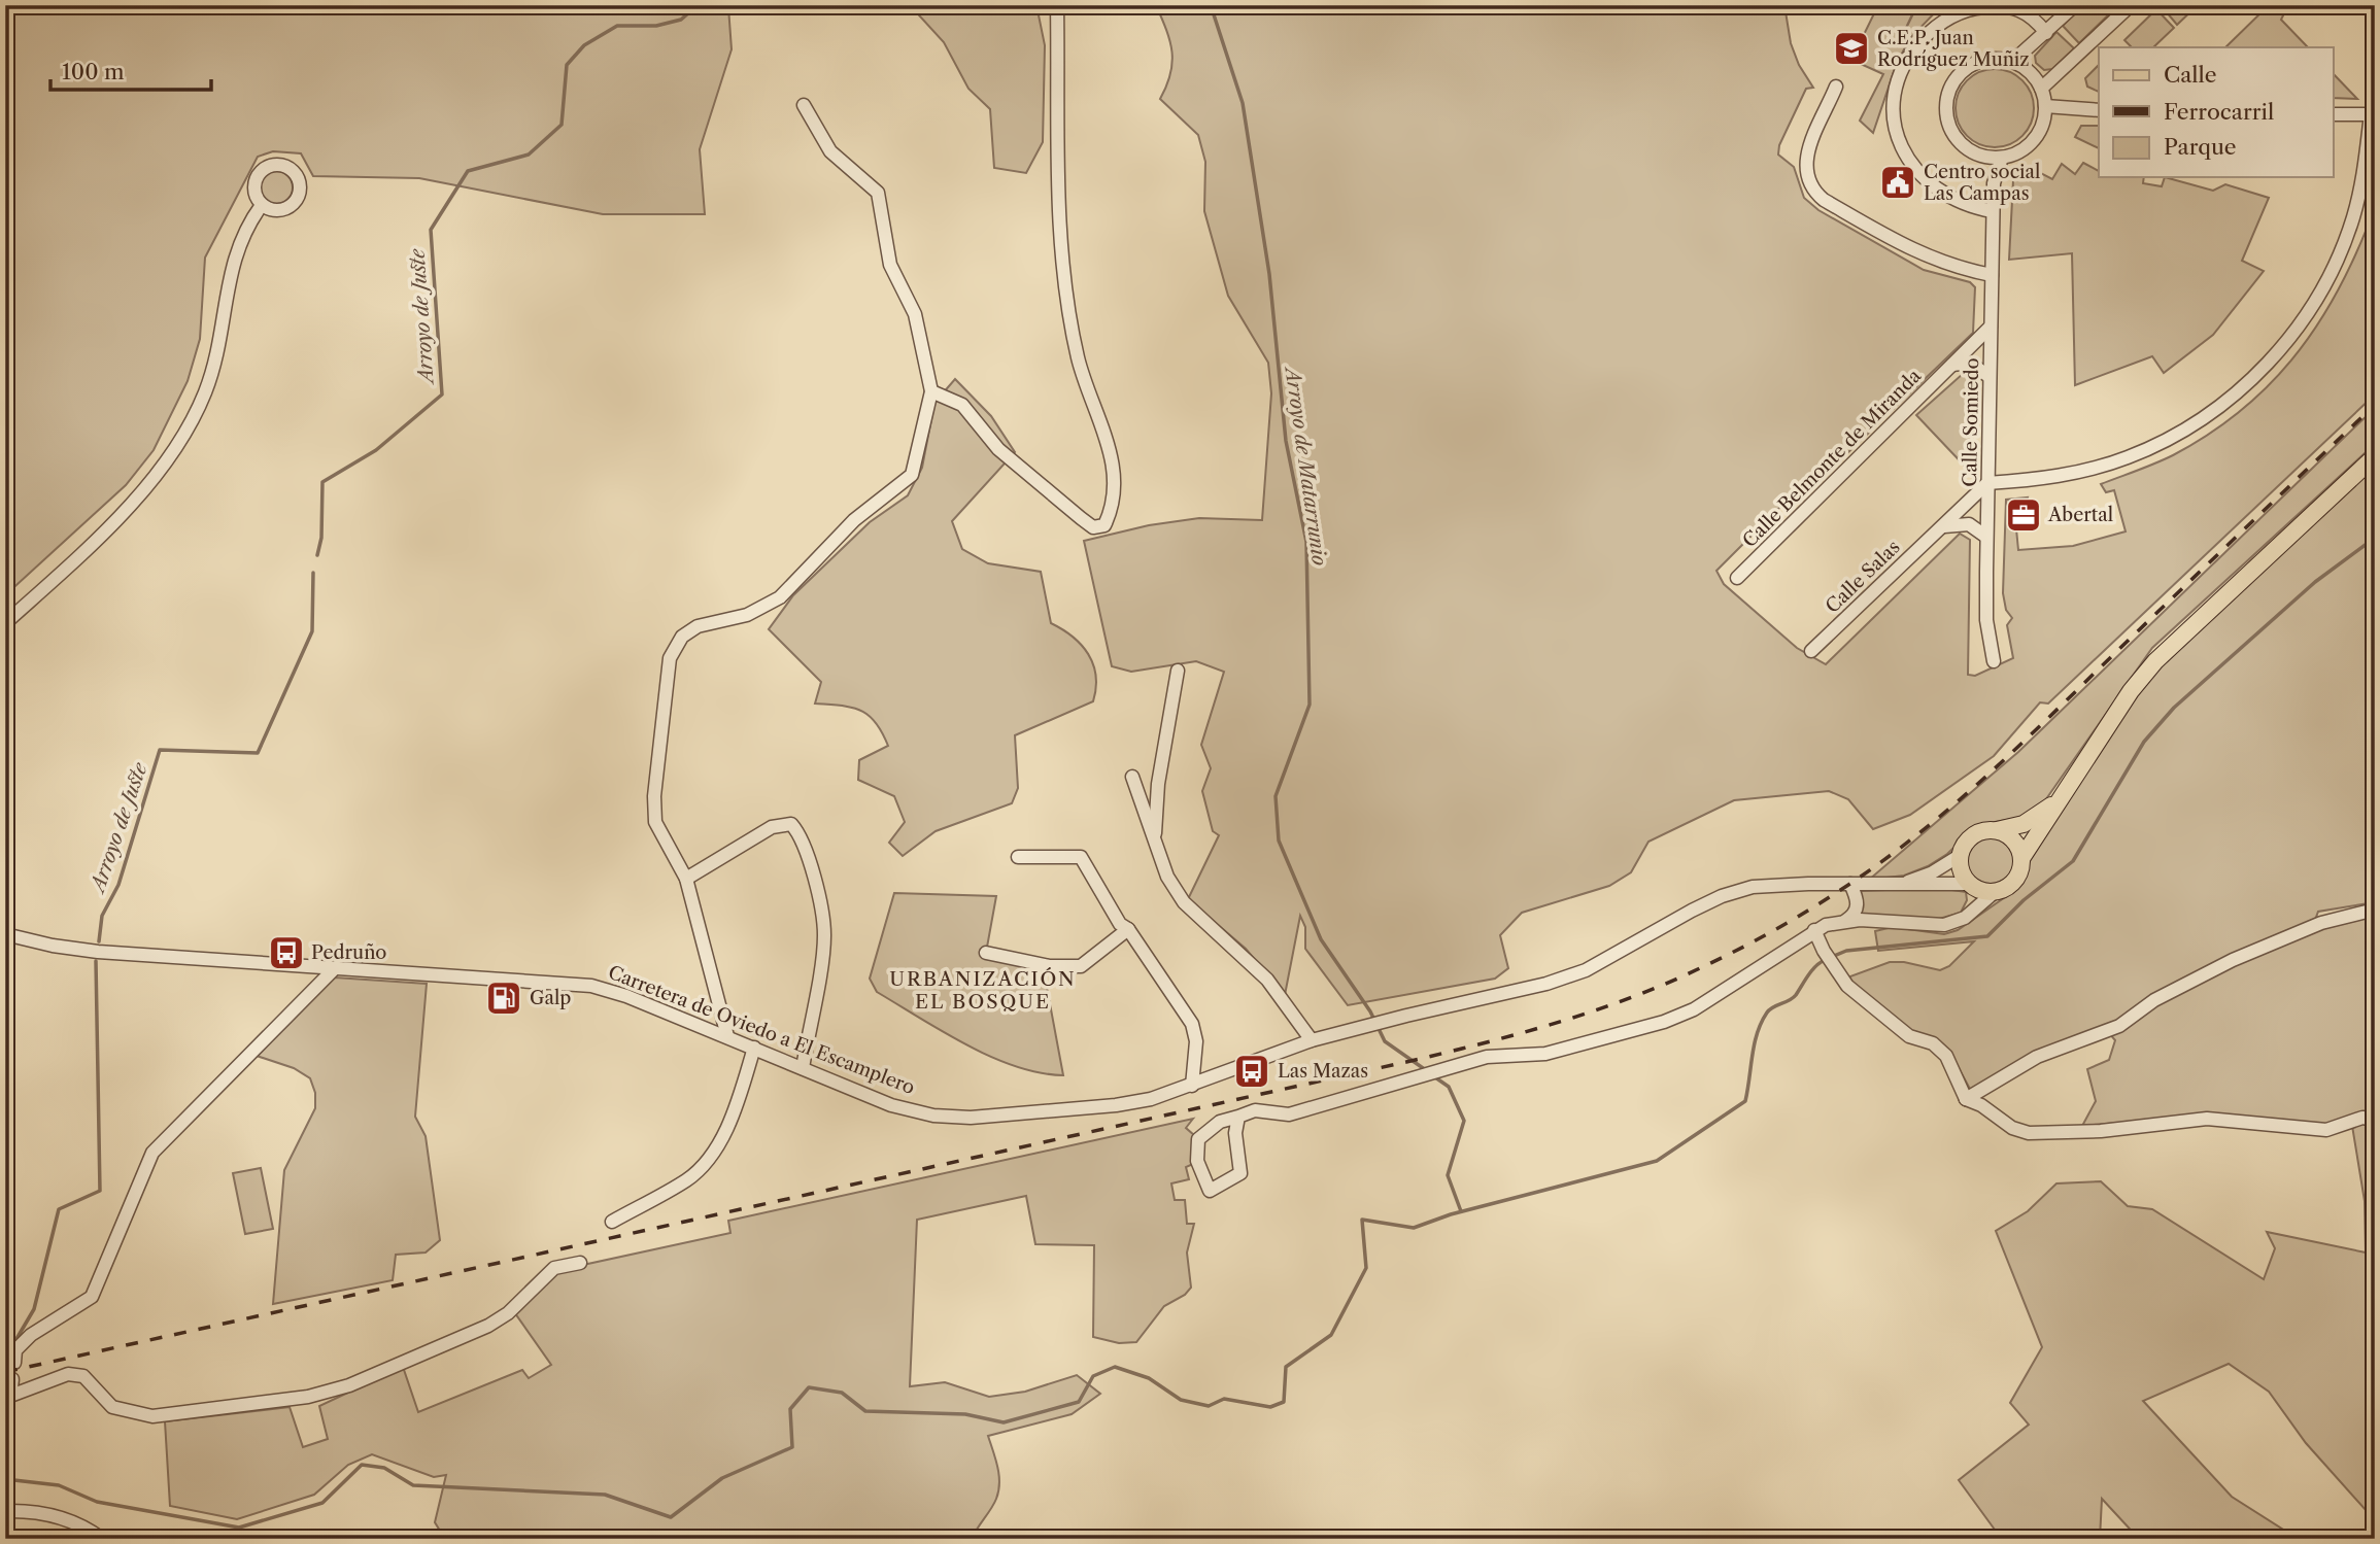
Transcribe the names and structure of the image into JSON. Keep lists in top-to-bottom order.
{
  "streets": {
    "street": [
      "Calle Somiedo",
      "Calle Belmonte de Miranda",
      "Calle Salas",
      "Carretera de Oviedo a El Escamplero"
    ]
  },
  "crossings": [
    ["Calle Somiedo", "Calle Belmonte de Miranda"],
    ["Calle Somiedo", "Calle Salas"]
  ],
  "districts": ["URBANIZACIÓN EL BOSQUE"],
  "water": ["Arroyo de Juste", "Arroyo de Matarrunio"],
  "places": {
    "school or university": ["C.E.P. Juan Rodríguez Muñiz"],
    "public building": ["Centro social Las Campas"],
    "office": ["Abertal"],
    "bus stop": ["Pedruño", "Las Mazas"],
    "fuel station": ["Galp"]
  },
  "legend": ["Calle", "Ferrocarril", "Parque"],
  "scale_bar": "100 m"
}
